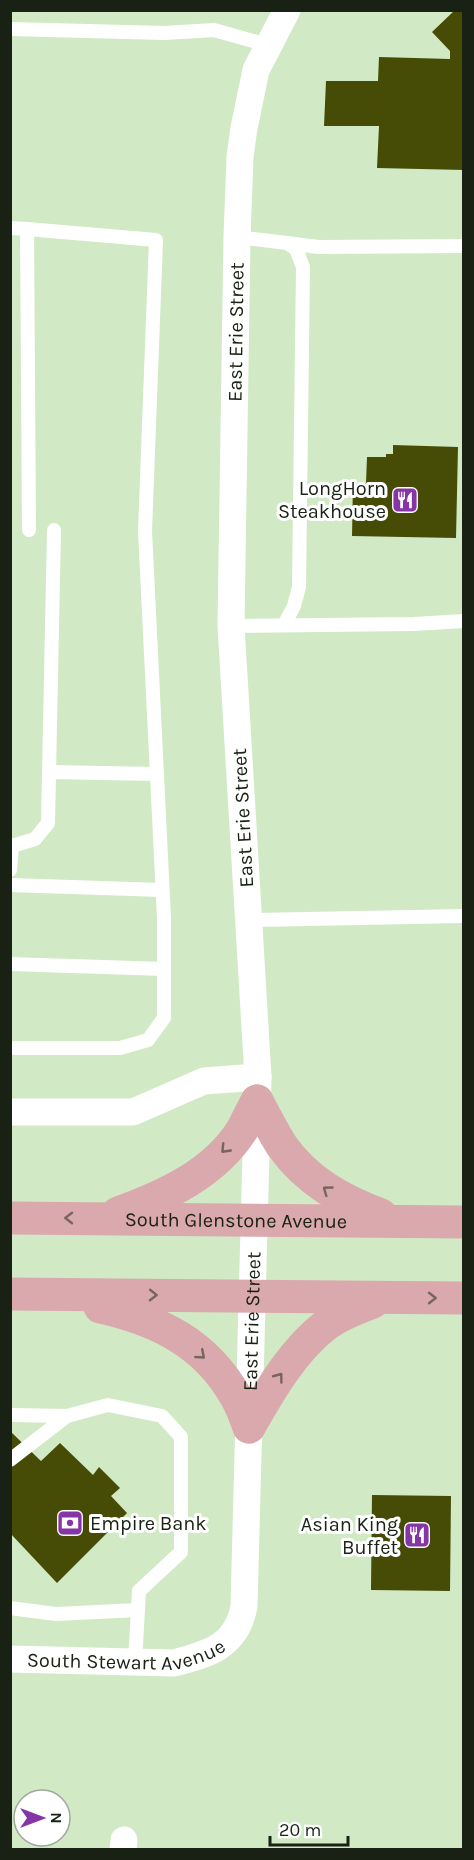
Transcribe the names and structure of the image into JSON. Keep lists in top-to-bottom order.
{
  "streets": {
    "main road": ["South Glenstone Avenue"],
    "street": ["East Erie Street", "South Stewart Avenue"]
  },
  "crossings": [
    ["East Erie Street", "South Glenstone Avenue"],
    ["East Erie Street", "South Stewart Avenue"]
  ],
  "places": {
    "restaurant": ["LongHorn Steakhouse", "Asian King Buffet"],
    "bank": ["Empire Bank"]
  },
  "scale_bar": "20 m",
  "north": "right"
}
